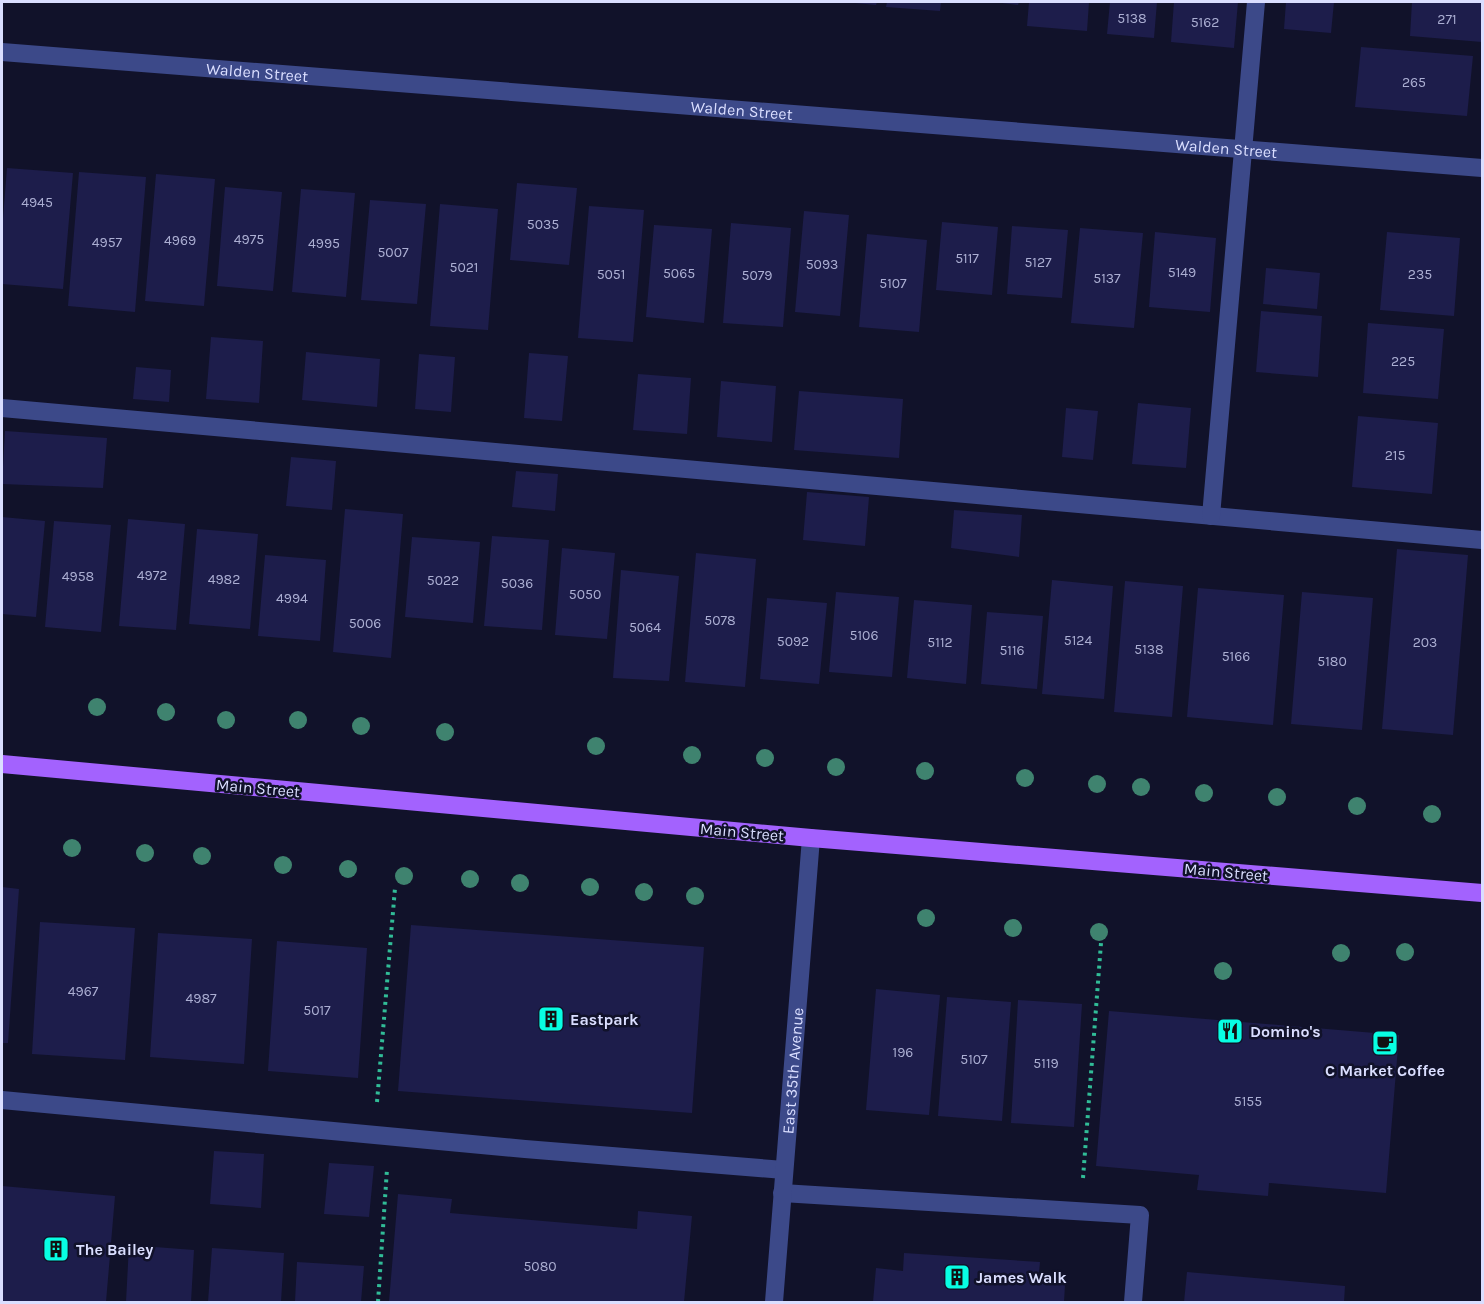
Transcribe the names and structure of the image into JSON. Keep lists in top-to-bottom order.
{
  "streets": {
    "main road": ["Main Street"],
    "street": ["Walden Street", "East 35th Avenue"]
  },
  "crossings": [
    ["Main Street", "East 35th Avenue"]
  ],
  "places": {
    "building": ["Eastpark", "The Bailey", "James Walk"],
    "restaurant": ["Domino's"],
    "cafe": ["C Market Coffee"]
  },
  "house_numbers": [
    "5138",
    "271",
    "5162",
    "265",
    "4945",
    "5035",
    "4975",
    "4969",
    "4957",
    "4995",
    "5007",
    "5117",
    "5127",
    "5093",
    "5021",
    "5149",
    "5065",
    "5051",
    "235",
    "5079",
    "5137",
    "5107",
    "225",
    "215",
    "4972",
    "4958",
    "4982",
    "5022",
    "5036",
    "5050",
    "4994",
    "5078",
    "5006",
    "5064",
    "5106",
    "5124",
    "5092",
    "5112",
    "203",
    "5138",
    "5116",
    "5166",
    "5180",
    "4967",
    "4987",
    "5017",
    "196",
    "5107",
    "5119",
    "5155",
    "5080"
  ]
}
